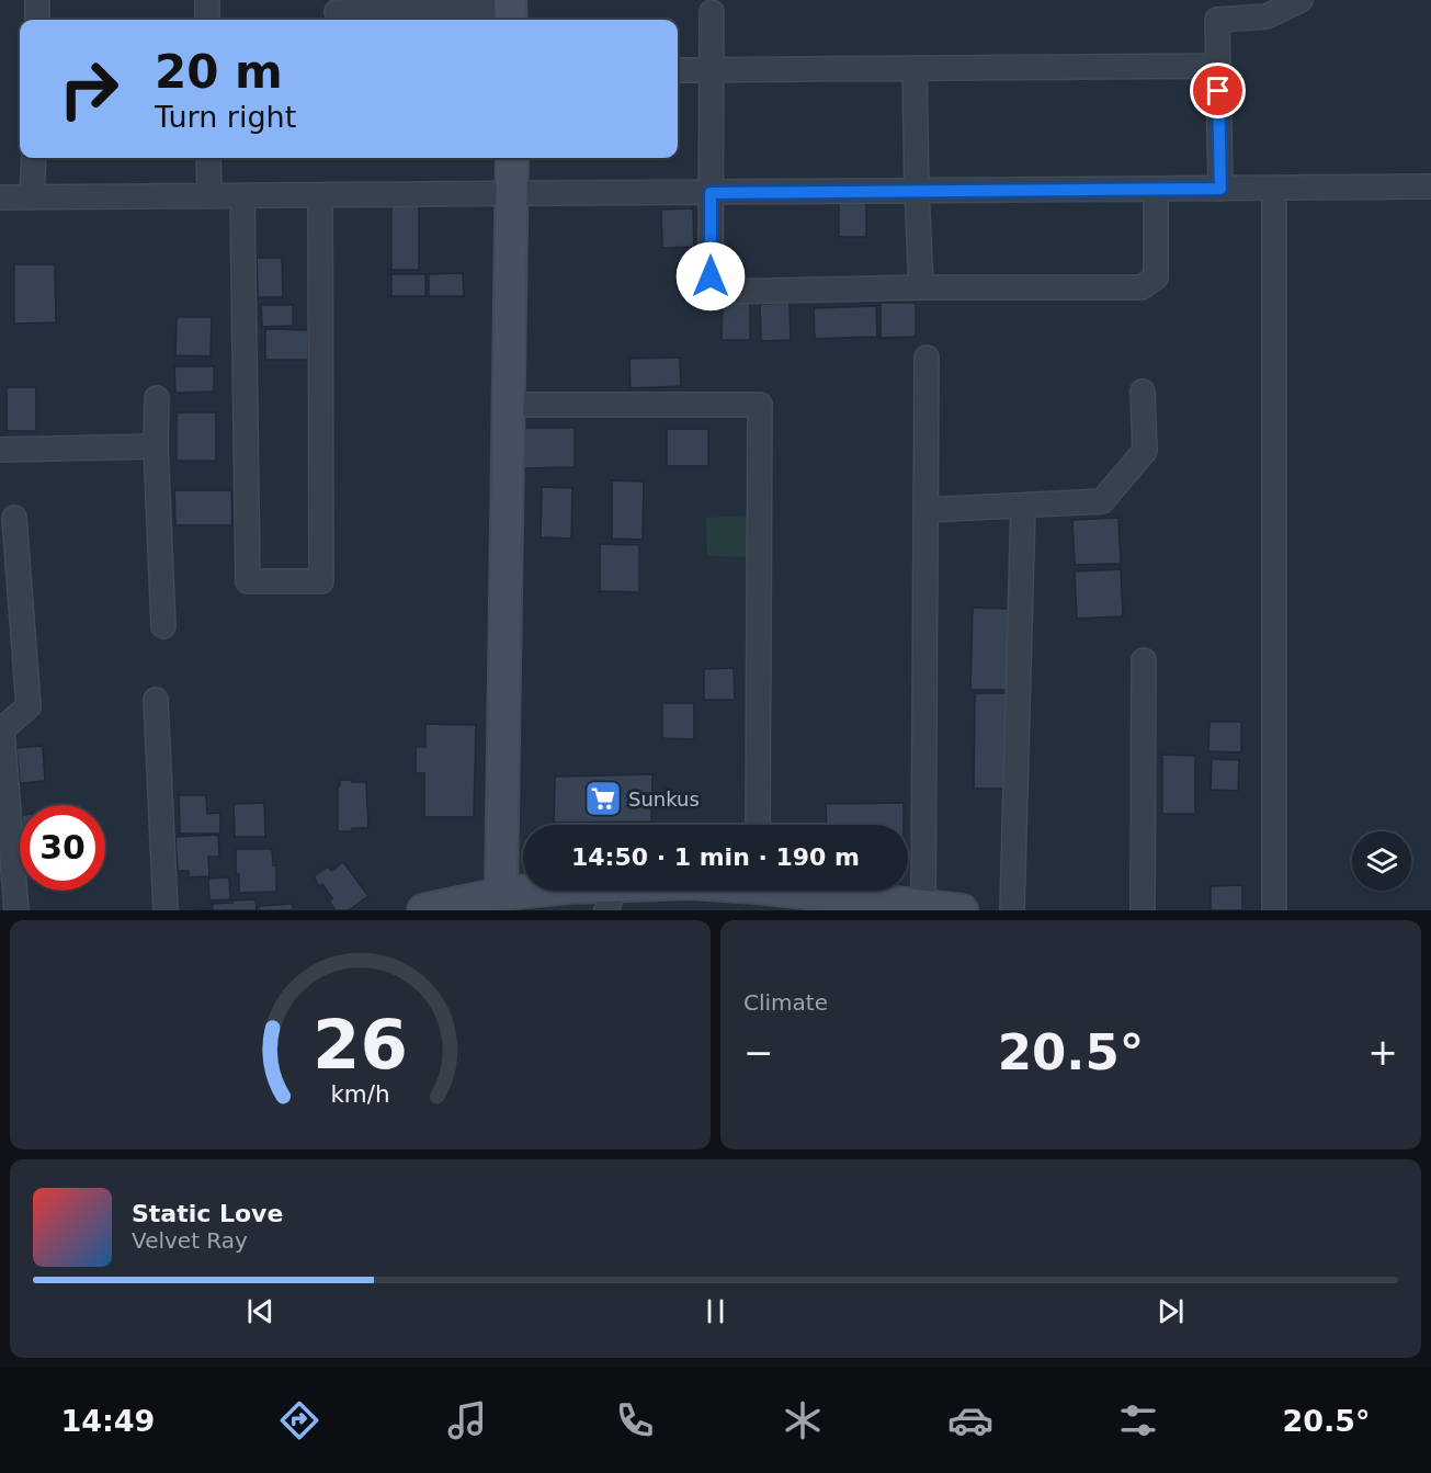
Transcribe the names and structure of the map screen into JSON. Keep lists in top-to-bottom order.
{
  "places": {
    "supermarket": ["Sunkus"]
  },
  "page": {
    "turn": ["20 m", "Turn right"],
    "limit": "30",
    "trip": "14:50 · 1 min · 190 m",
    "tile": "Climate",
    "heat": ["−", "20.5°", "+"],
    "song": ["Static Love", "Velvet Ray"],
    "tabs": ["14:49", "20.5°"],
    "gauge": ["26", "km/h"]
  }
}
